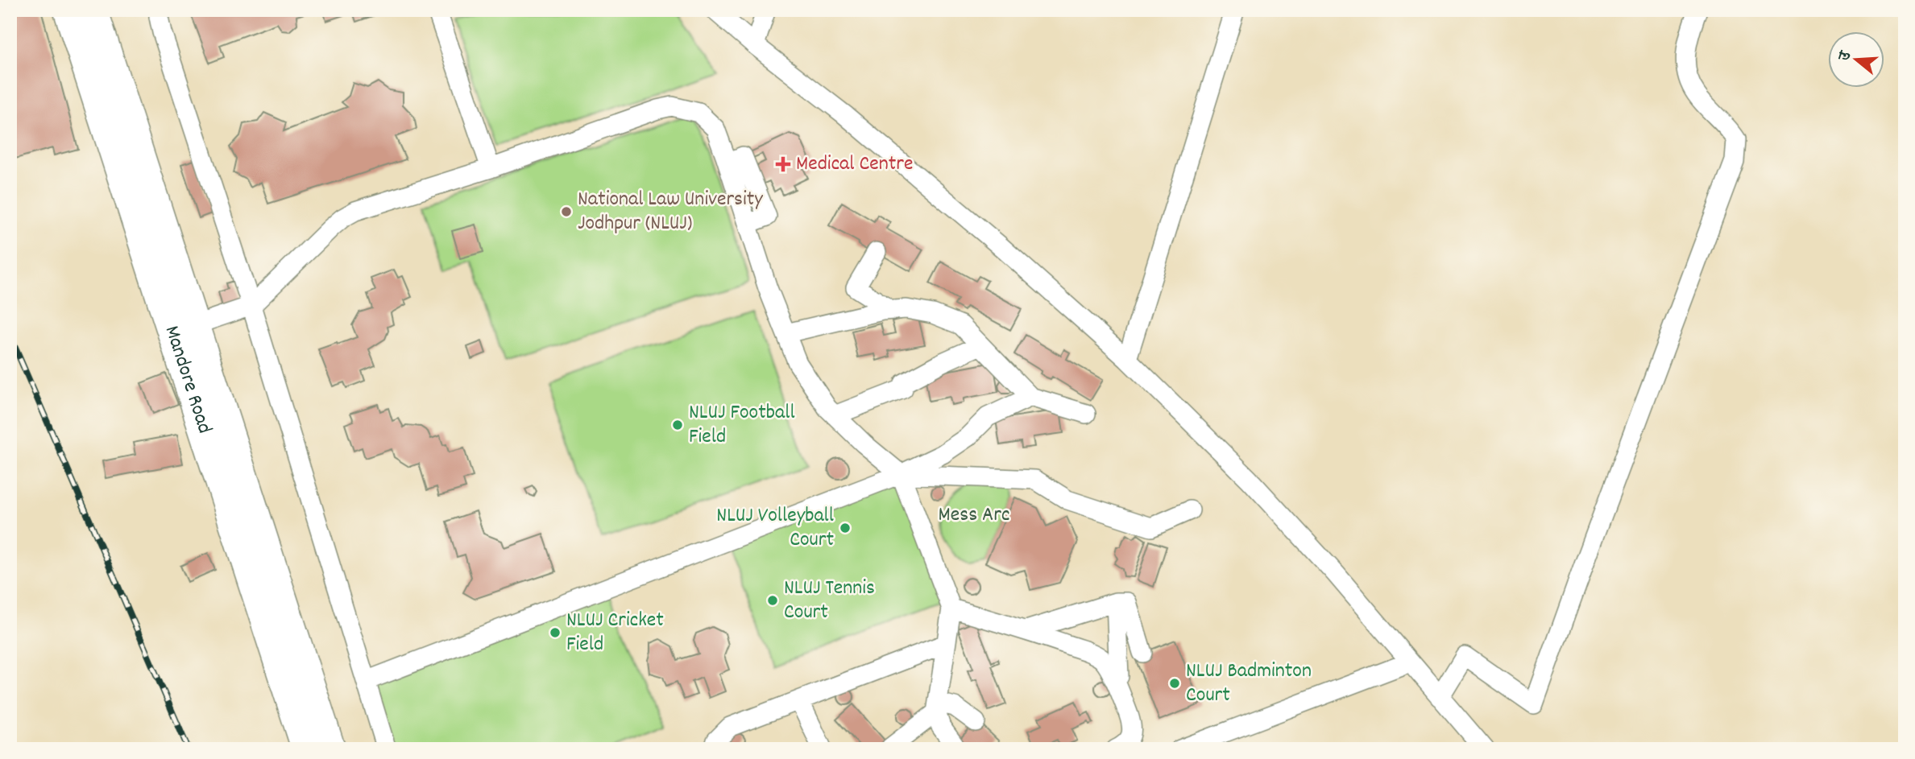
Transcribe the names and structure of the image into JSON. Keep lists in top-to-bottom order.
{
  "streets": {
    "highway": ["Mandore Road"]
  },
  "parks": ["Mess Arc"],
  "places": {
    "health": ["Medical Centre"],
    "other": [
      "National Law University Jodhpur (NLUJ)",
      "NLUJ Football Field",
      "NLUJ Volleyball Court",
      "NLUJ Tennis Court",
      "NLUJ Cricket Field",
      "NLUJ Badminton Court"
    ]
  },
  "north": "left"
}
